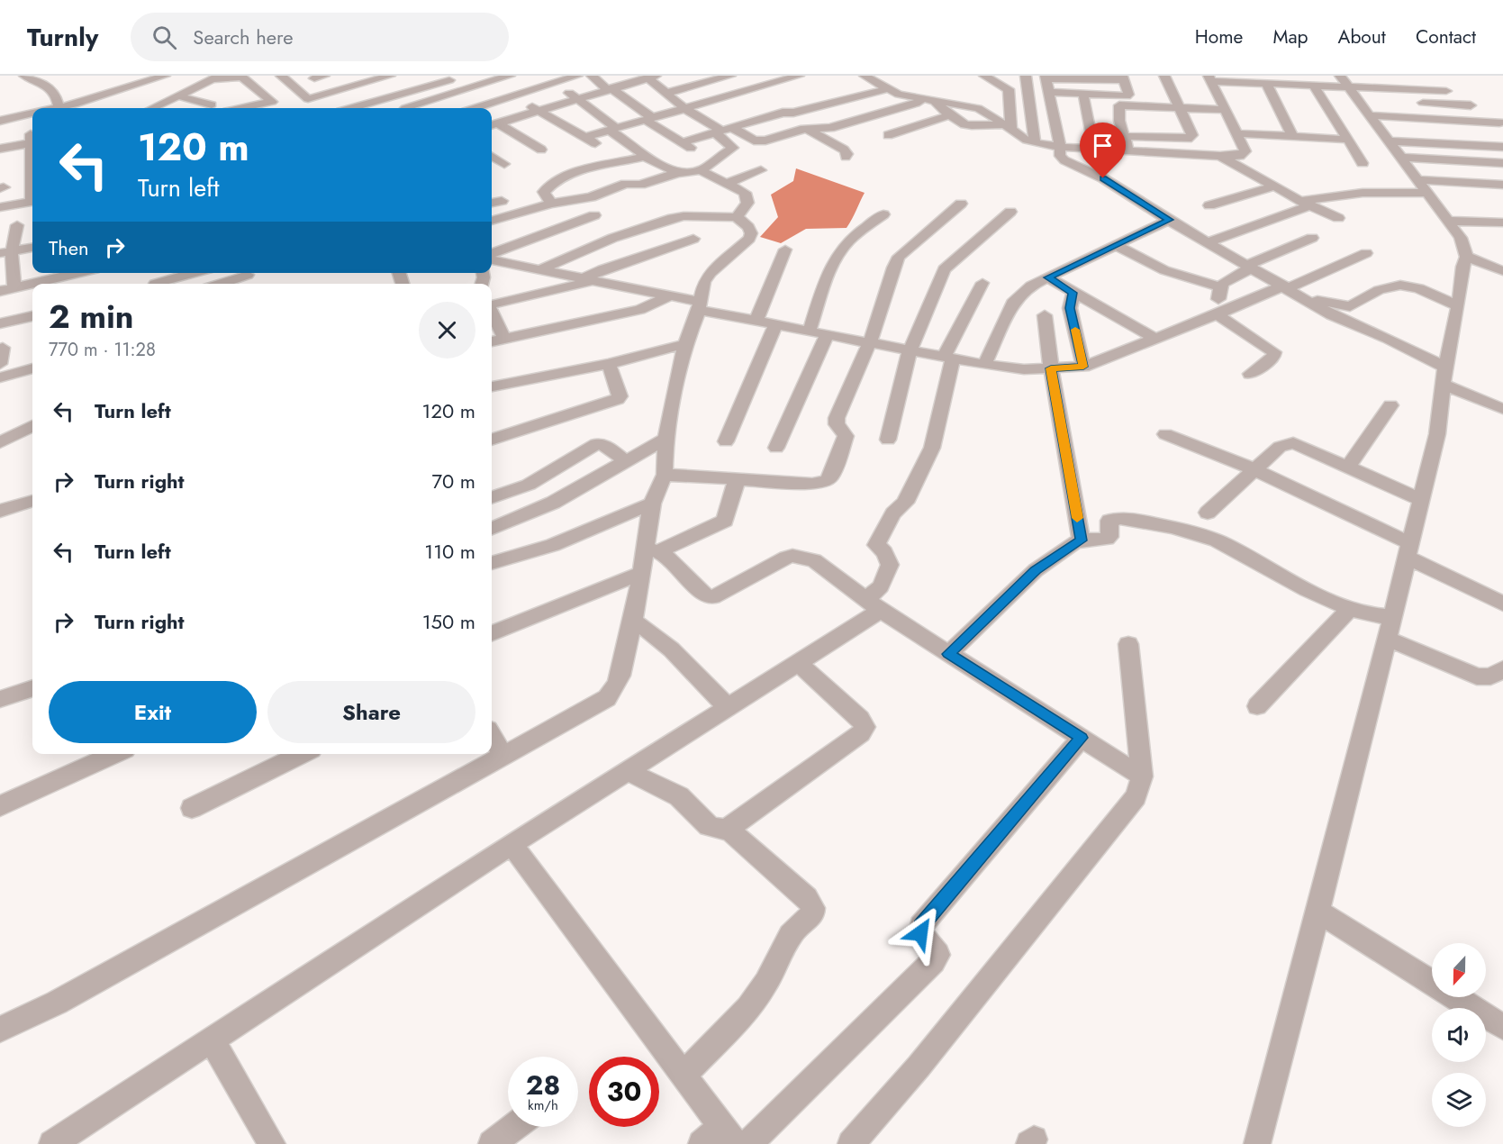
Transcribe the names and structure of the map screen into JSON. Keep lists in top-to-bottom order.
{
  "north": "bottom",
  "page": {
    "header": "Turnly",
    "search": "Search here",
    "nav": [
      "Home",
      "Map",
      "About",
      "Contact"
    ],
    "turn": ["120 m", "Turn left"],
    "then": "Then",
    "heading": ["2 min", "770 m · 11:28"],
    "list": [
      {
        "name": "Turn left",
        "value": "120 m"
      },
      {
        "name": "Turn right",
        "value": "70 m"
      },
      {
        "name": "Turn left",
        "value": "110 m"
      },
      {
        "name": "Turn right",
        "value": "150 m"
      }
    ],
    "buttons": ["Exit", "Share"],
    "speed": "28 km/h",
    "limit": "30"
  }
}
